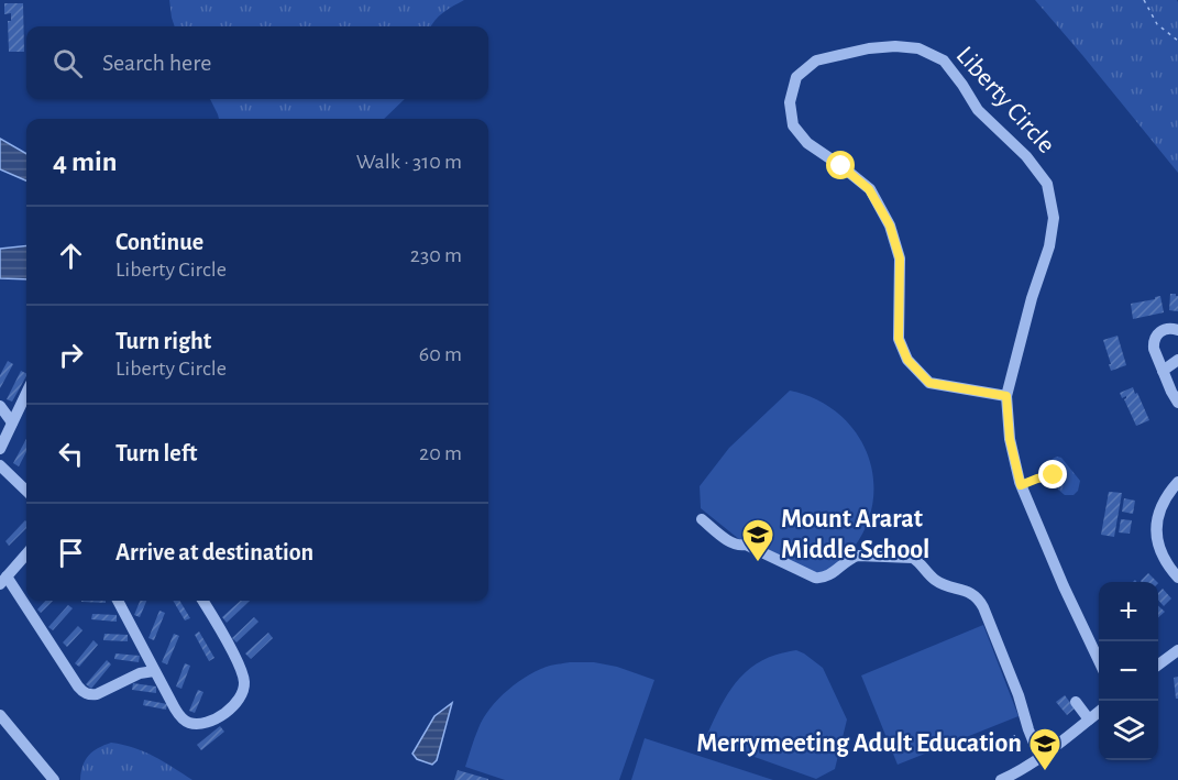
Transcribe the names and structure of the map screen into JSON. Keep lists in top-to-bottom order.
{
  "streets": {
    "street": ["Liberty Circle"]
  },
  "places": {
    "school or university": ["Mount Ararat Middle School", "Merrymeeting Adult Education"]
  },
  "page": {
    "search": "Search here",
    "heading": ["4 min", "Walk · 310 m"],
    "list": [
      ["Continue", "Liberty Circle", "230 m"],
      ["Turn right", "Liberty Circle", "60 m"],
      ["Turn left", "20 m"],
      "Arrive at destination"
    ],
    "map_buttons": ["+", "−"]
  }
}
